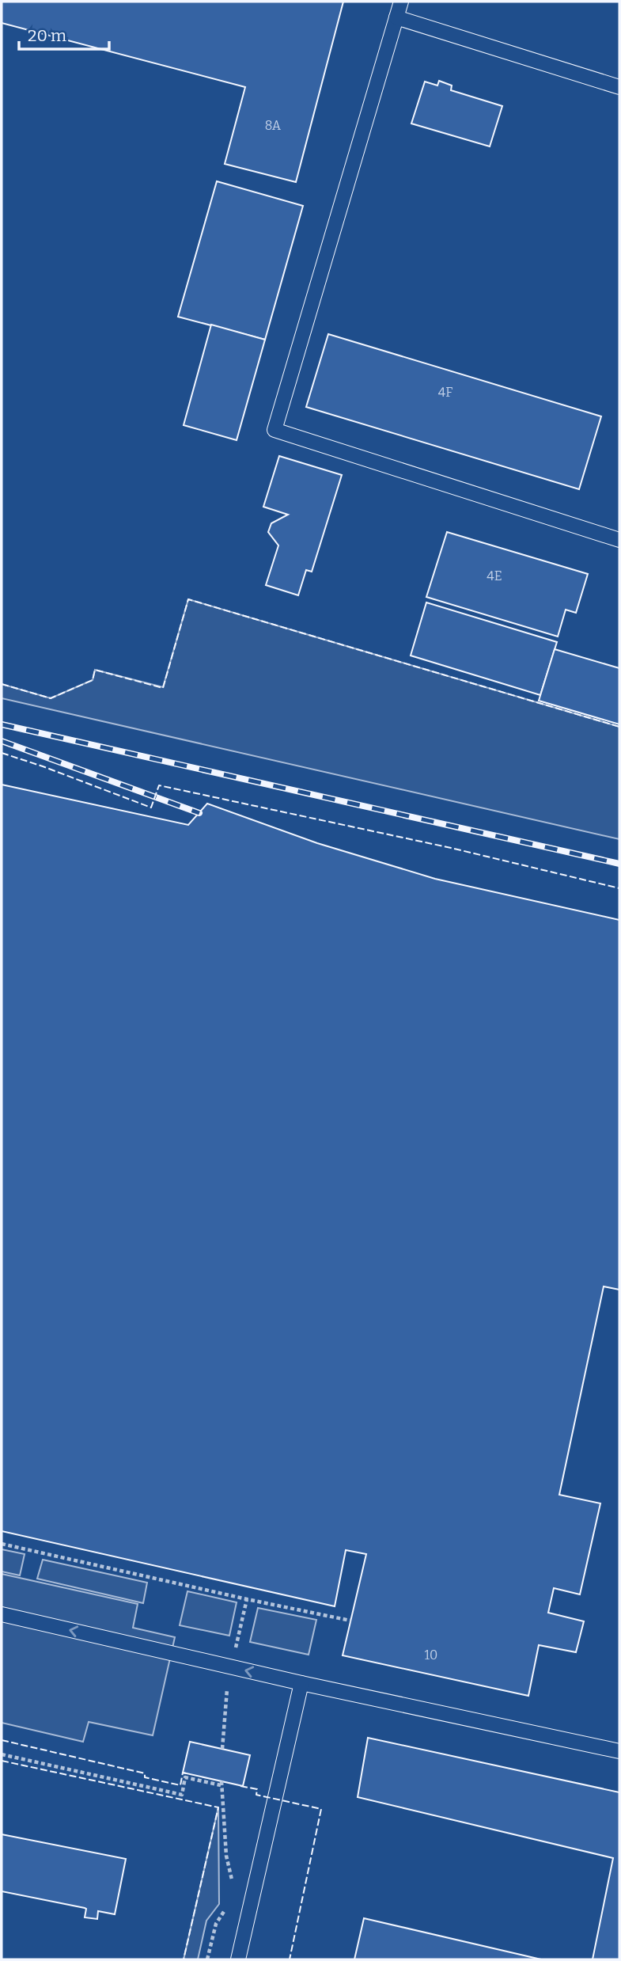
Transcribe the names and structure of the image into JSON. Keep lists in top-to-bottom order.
{
  "house_numbers": [
    "8A",
    "4F",
    "4E",
    "10"
  ],
  "scale_bar": "20 m"
}
